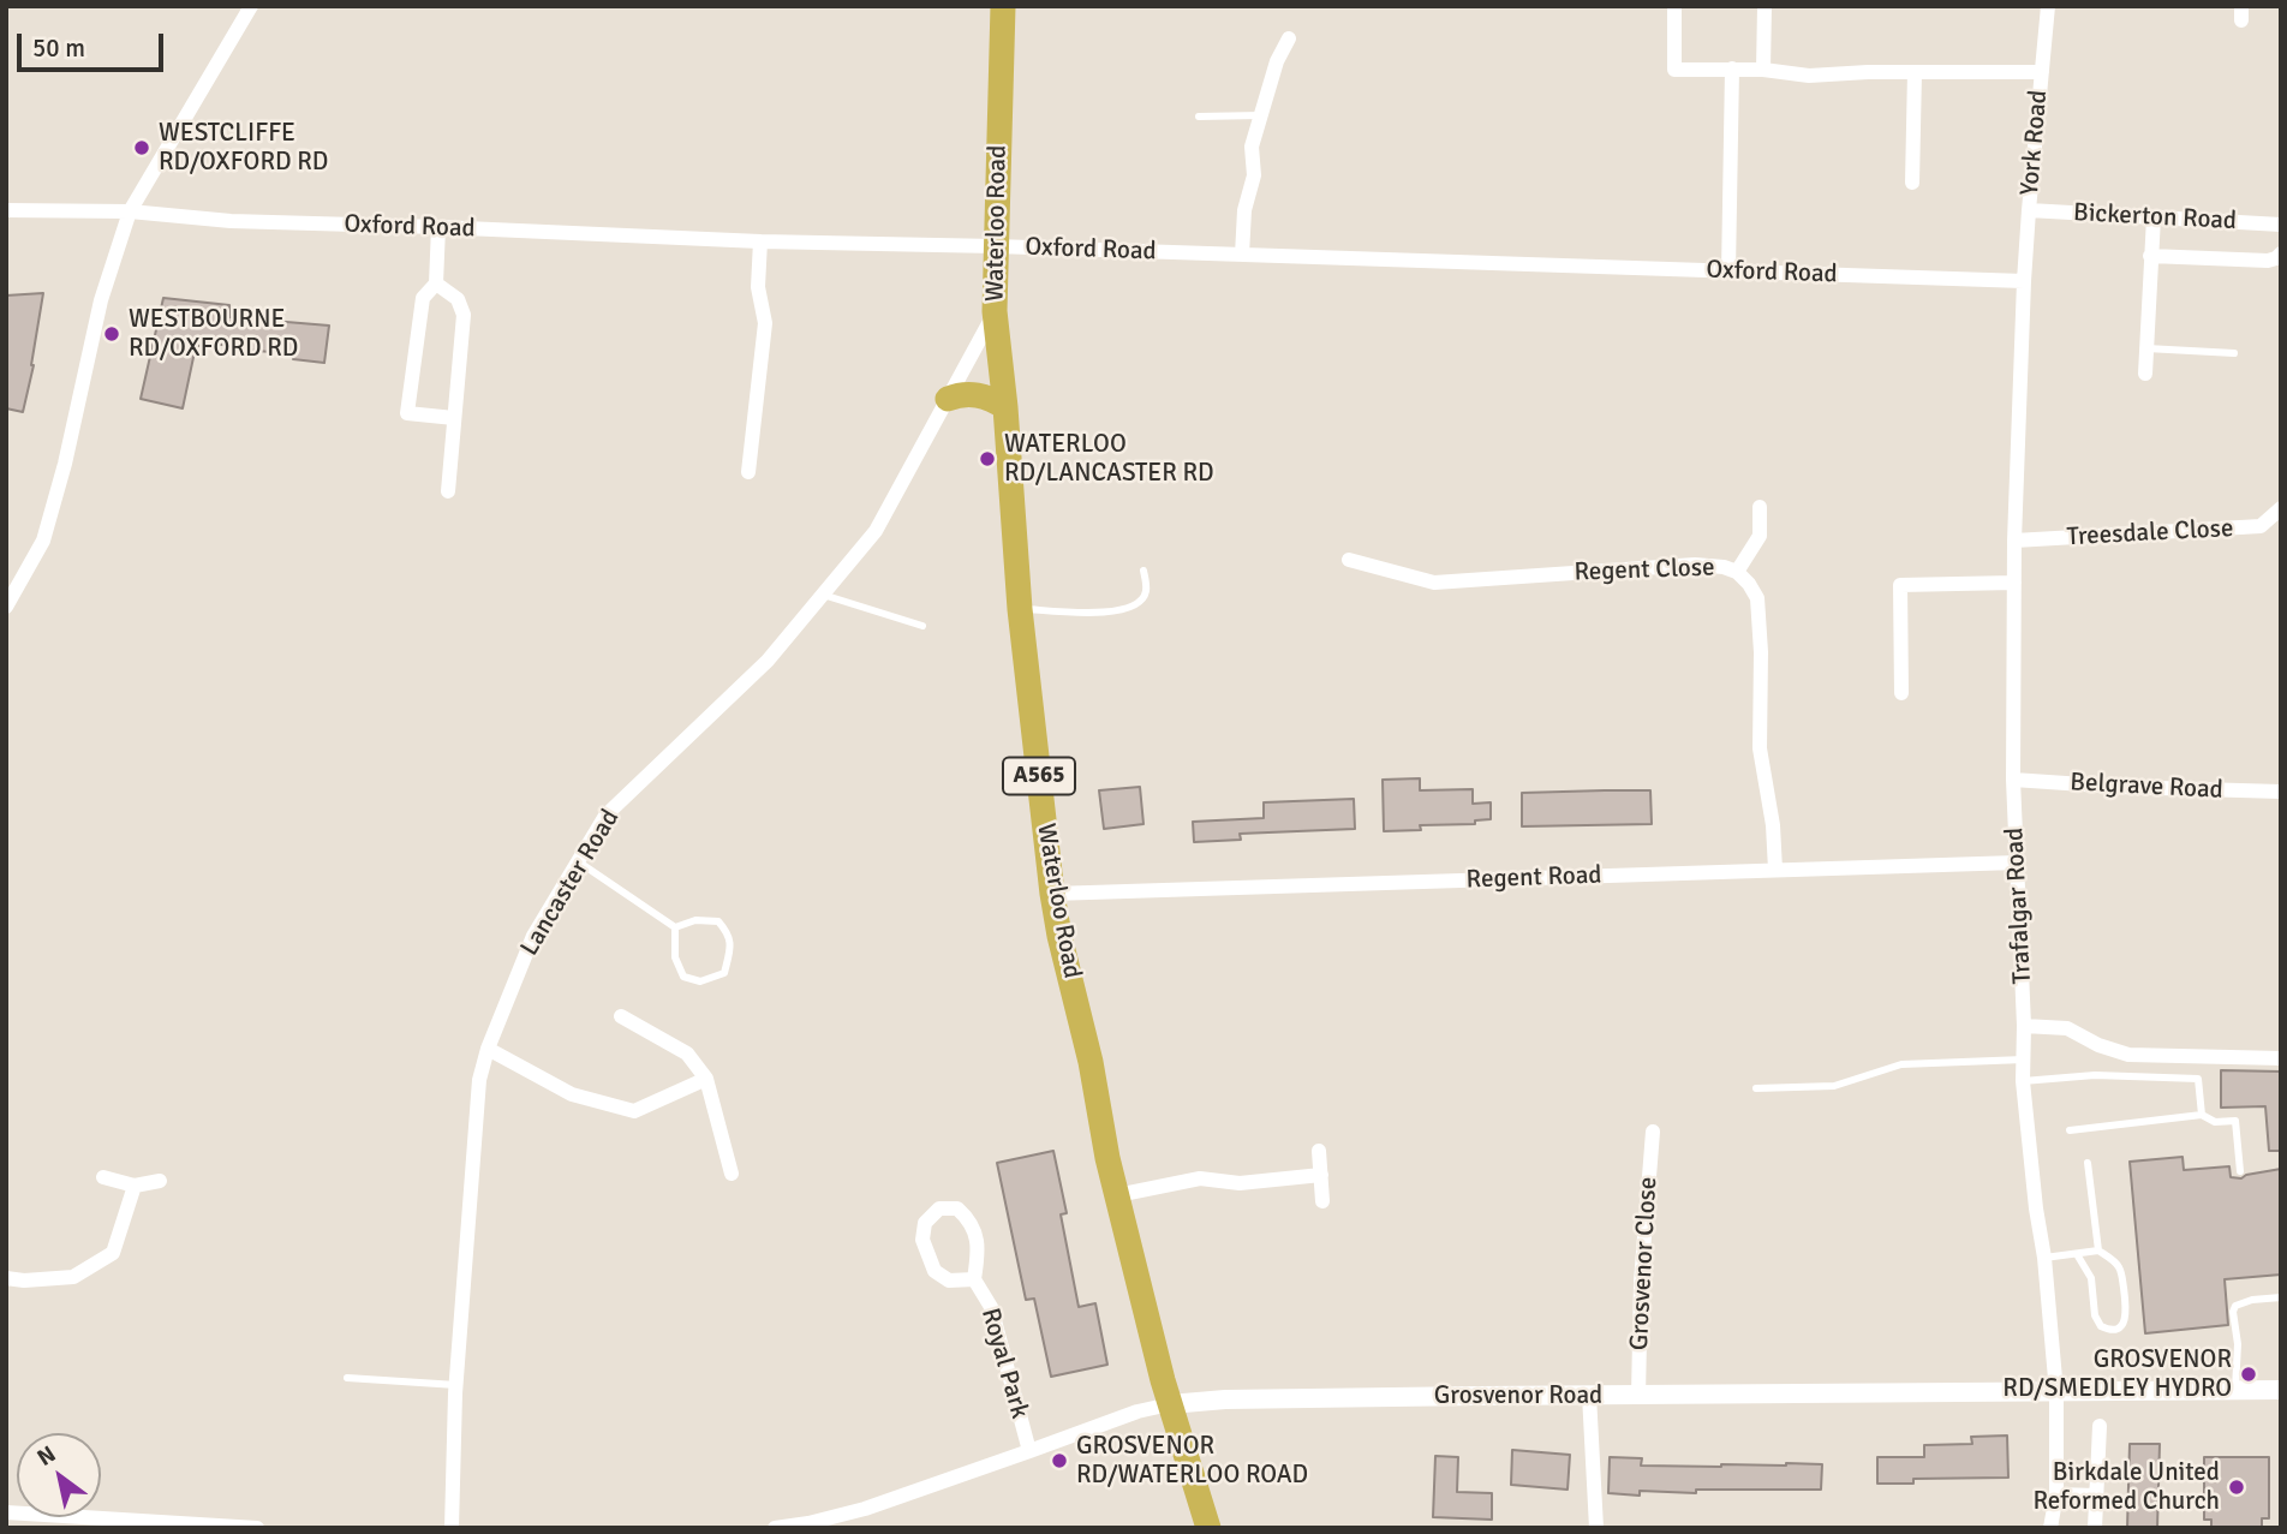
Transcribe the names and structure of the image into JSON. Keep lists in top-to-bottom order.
{
  "streets": {
    "highway": ["Waterloo Road", "A565"],
    "street": [
      "York Road",
      "Bickerton Road",
      "Oxford Road",
      "Treesdale Close",
      "Regent Close",
      "Belgrave Road",
      "Regent Road",
      "Lancaster Road",
      "Trafalgar Road",
      "Grosvenor Close",
      "Royal Park",
      "Grosvenor Road"
    ]
  },
  "crossings": [
    ["York Road", "Bickerton Road"],
    ["York Road", "Oxford Road"],
    ["York Road", "Trafalgar Road"],
    ["Waterloo Road", "Oxford Road"],
    ["Waterloo Road", "Regent Road"],
    ["Waterloo Road", "Lancaster Road"],
    ["Waterloo Road", "Grosvenor Road"],
    ["Oxford Road", "Trafalgar Road"],
    ["Treesdale Close", "Trafalgar Road"],
    ["Regent Close", "Regent Road"],
    ["Belgrave Road", "Trafalgar Road"],
    ["Regent Road", "Trafalgar Road"],
    ["Trafalgar Road", "Grosvenor Road"],
    ["Grosvenor Close", "Grosvenor Road"],
    ["Royal Park", "Grosvenor Road"]
  ],
  "places": [
    "WESTCLIFFE RD/OXFORD RD",
    "WESTBOURNE RD/OXFORD RD",
    "WATERLOO RD/LANCASTER RD",
    "GROSVENOR RD/SMEDLEY HYDRO",
    "GROSVENOR RD/WATERLOO ROAD",
    "Birkdale United Reformed Church"
  ],
  "scale_bar": "50 m",
  "north": "top left"
}
